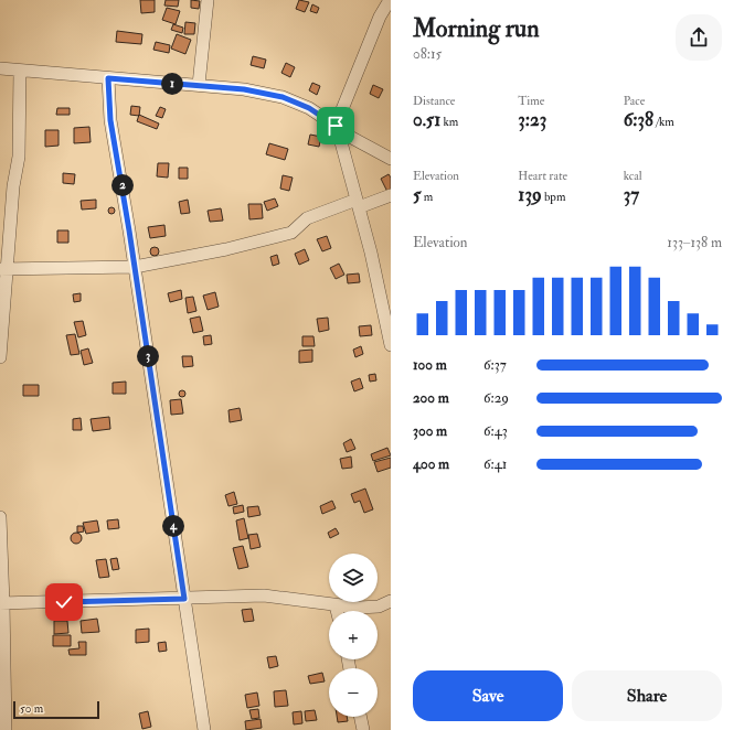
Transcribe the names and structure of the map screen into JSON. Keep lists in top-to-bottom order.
{
  "scale_bar": "50 m",
  "page": {
    "heading": ["Morning run", "08:15"],
    "pins": [
      "1",
      "2",
      "3",
      "4"
    ],
    "stats": [
      ["Distance", "0.51 km"],
      ["Time", "3:23"],
      ["Pace", "6:38 /km"],
      ["Elevation", "5 m"],
      ["Heart rate", "139 bpm"],
      ["kcal", "37"]
    ],
    "chart": ["Elevation", "133–138 m"],
    "list": [
      {
        "name": "100 m",
        "note": "6:37"
      },
      {
        "name": "200 m",
        "note": "6:29"
      },
      {
        "name": "300 m",
        "note": "6:43"
      },
      {
        "name": "400 m",
        "note": "6:41"
      }
    ],
    "map_buttons": ["+", "−"],
    "buttons": ["Save", "Share"],
    "scale": "50 m"
  }
}
